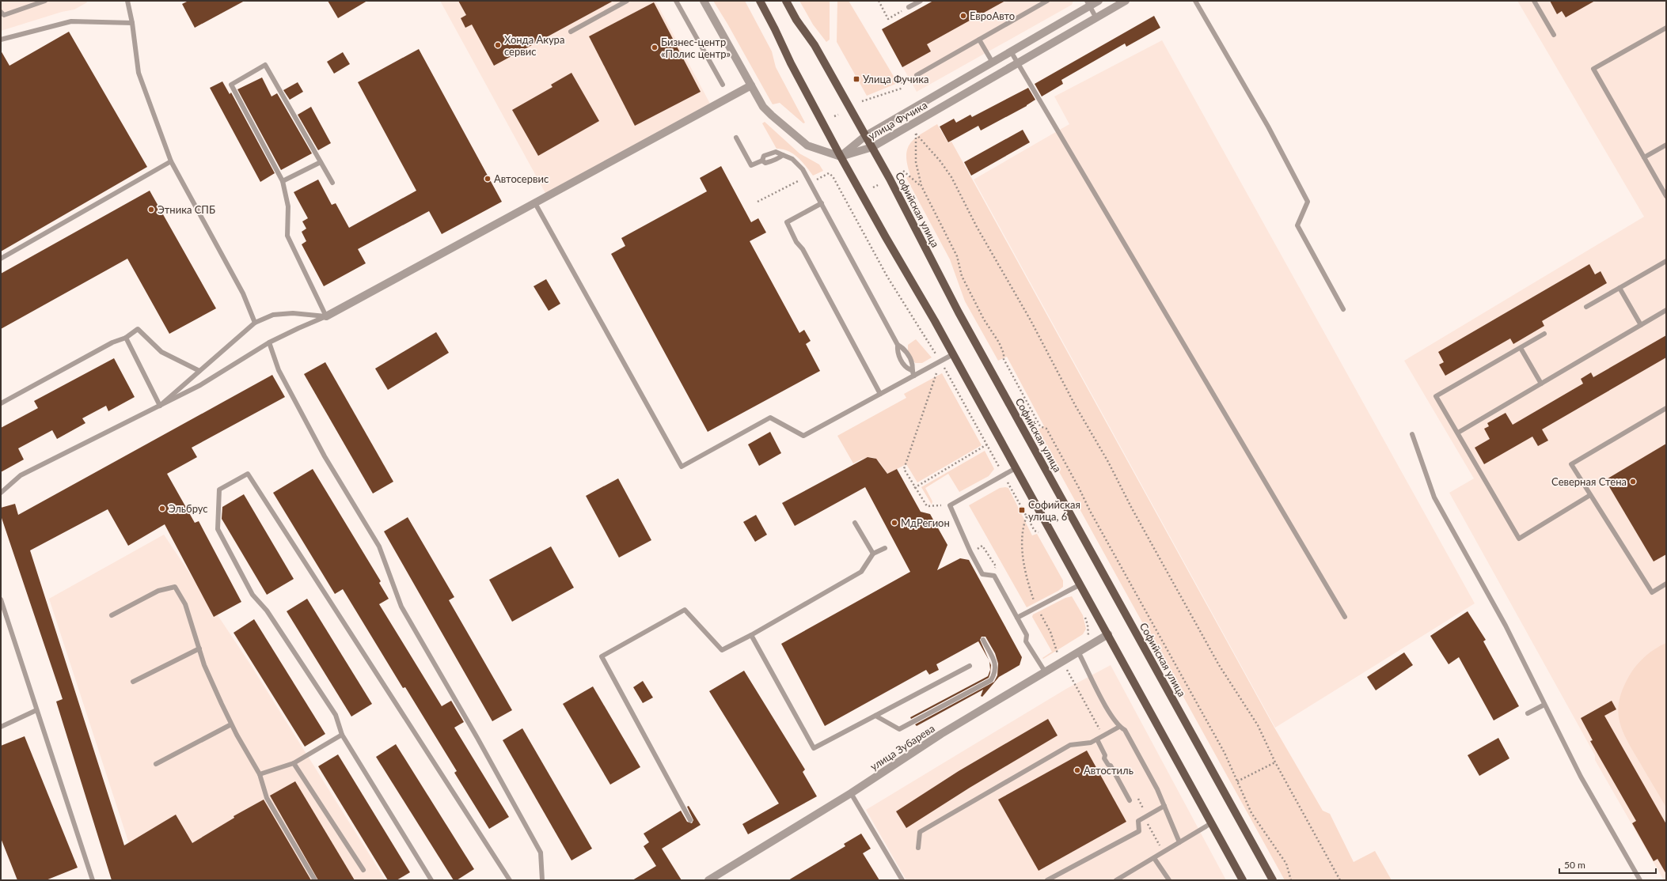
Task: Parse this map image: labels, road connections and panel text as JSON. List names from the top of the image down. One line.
{"streets":{"main road":["Софийская улица"],"street":["улица Фучика","улица Зубарева"]},"crossings":[["улица Фучика","Софийская улица"]],"places":{"other":["ЕвроАвто","Хонда Акура сервис","Бизнес-центр «Полис центр»","Автосервис","Этника СПБ","Северная Стена","Эльбрус","МдРегион","Автостиль"],"transit":["Улица Фучика","Софийская улица, 6"]},"scale_bar":"50 m"}
